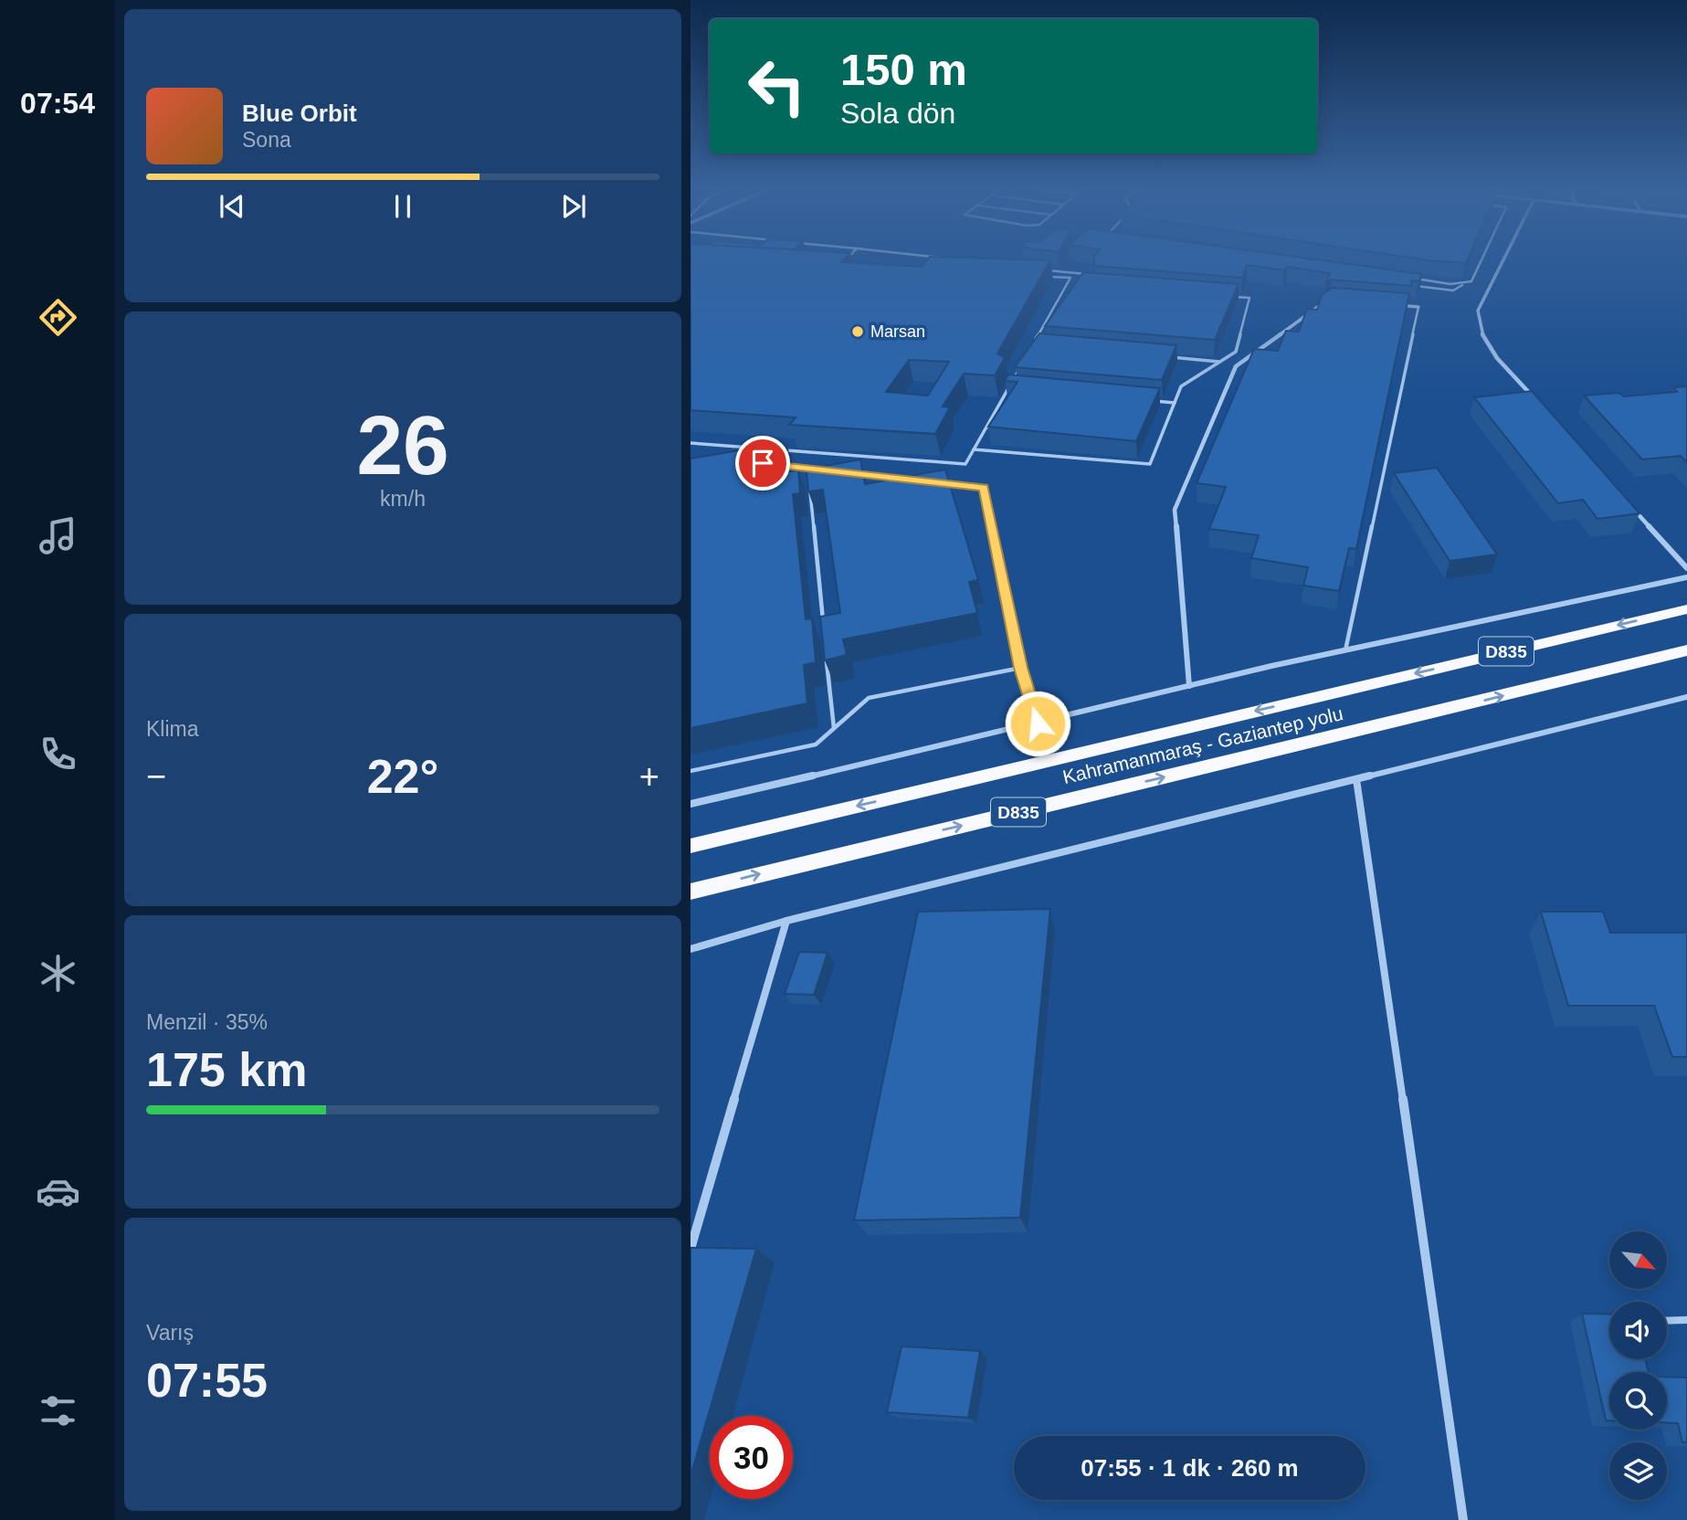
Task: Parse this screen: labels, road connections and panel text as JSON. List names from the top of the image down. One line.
{"streets":{"highway":["D835","Kahramanmaraş - Gaziantep yolu"]},"places":["Marsan"],"north":"bottom right","page":{"tabs":"07:54","turn":["150 m","Sola dön"],"song":["Blue Orbit","Sona"],"tile":[["26","km/h"],"Klima",["Menzil · 35%","175 km"],["Varış","07:55"]],"heat":["−","22°","+"],"limit":"30","trip":"07:55 · 1 dk · 260 m"}}
